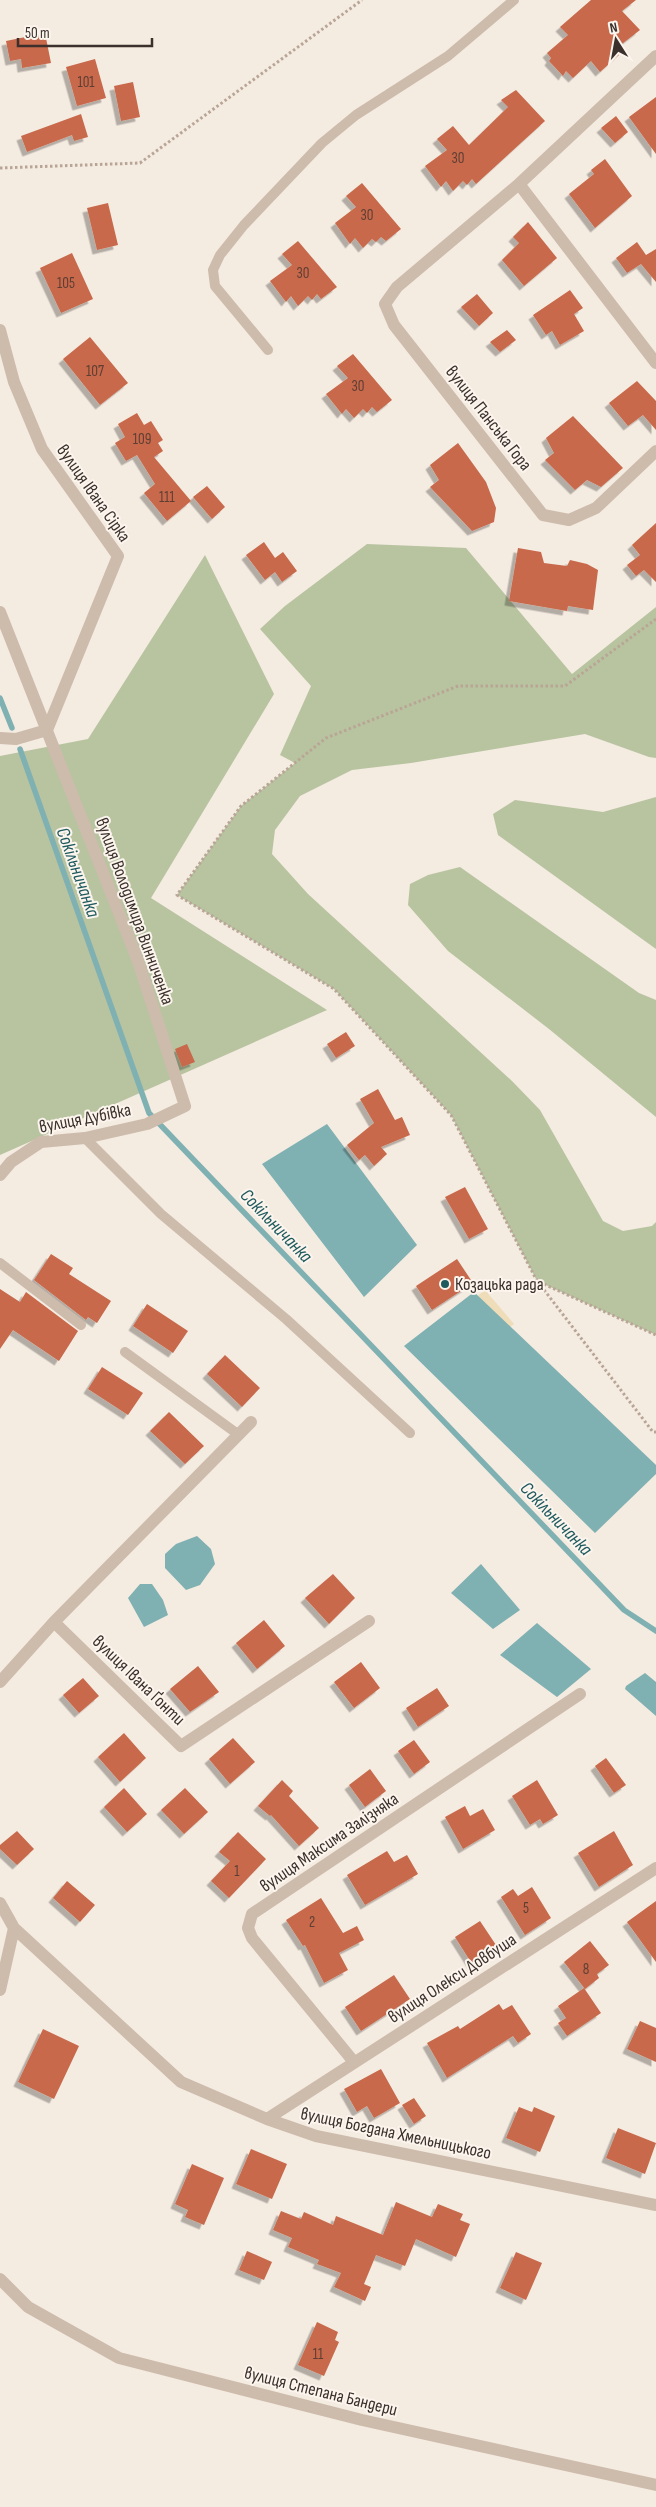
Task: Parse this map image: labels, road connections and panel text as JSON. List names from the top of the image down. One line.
{"streets":{"street":["вулиця Панська Гора","вулиця Івана Сірка","вулиця Володимира Винниченка","вулиця Дубівка","вулиця Івана Ґонти","вулиця Максима Залізняка","вулиця Олекси Довбуша","вулиця Богдана Хмельницького","вулиця Степана Бандери"]},"crossings":[["вулиця Івана Сірка","вулиця Володимира Винниченка"],["вулиця Володимира Винниченка","вулиця Дубівка"],["вулиця Максима Залізняка","вулиця Олекси Довбуша"],["вулиця Олекси Довбуша","вулиця Богдана Хмельницького"]],"water":["Сокільничанка"],"places":["Козацька рада"],"house_numbers":["101","30","30","30","105","107","30","109","111","1","5","2","8","11"],"scale_bar":"50 m","north":"top"}
